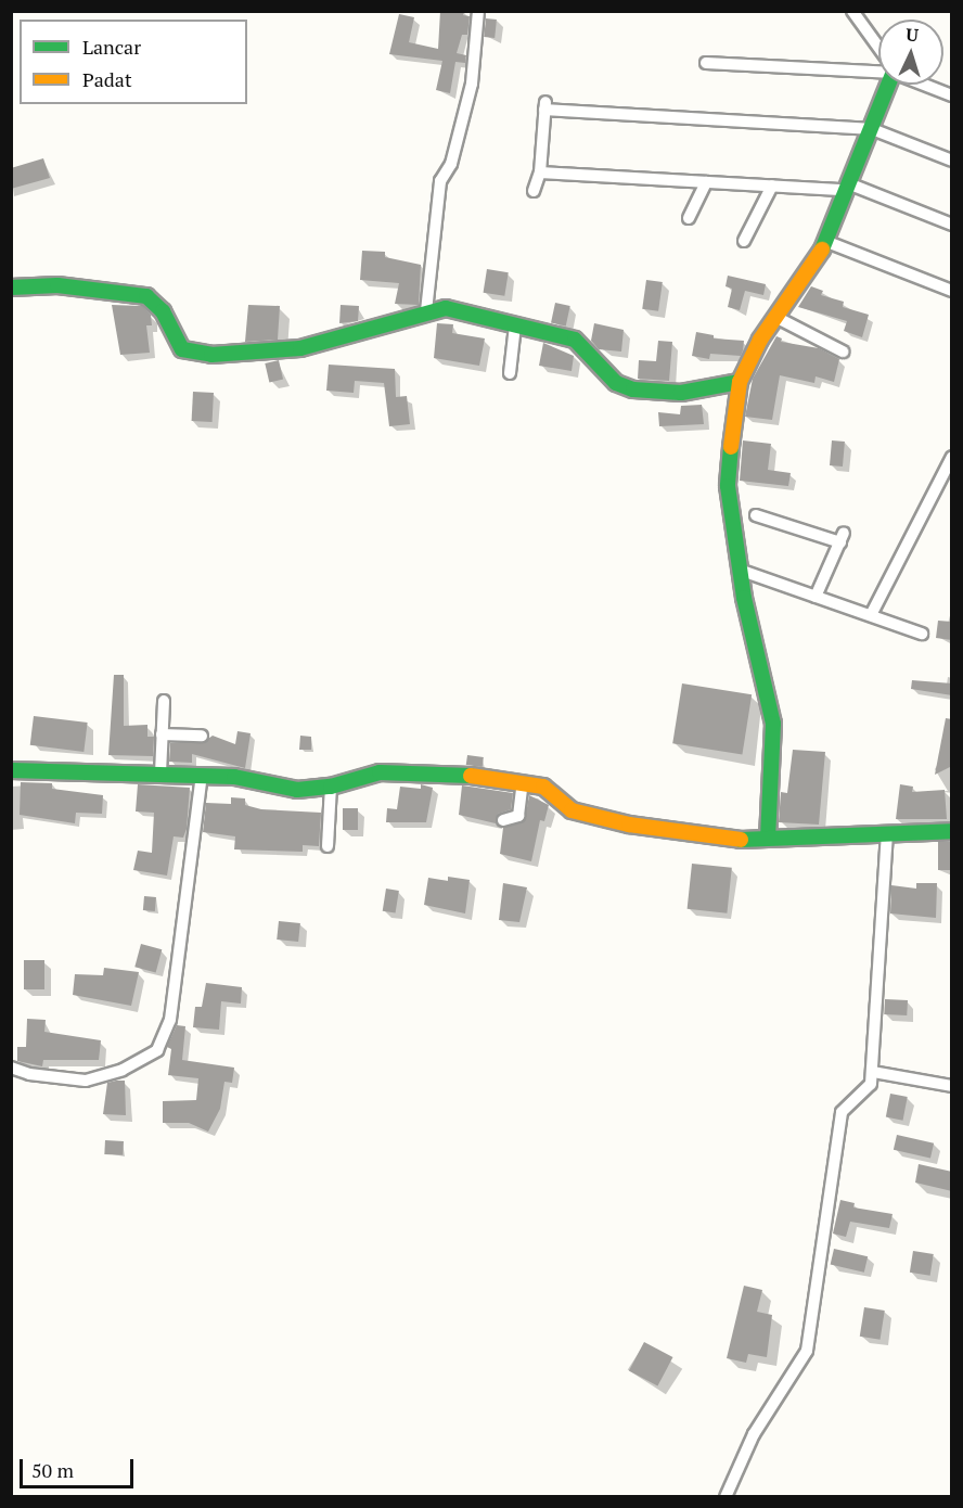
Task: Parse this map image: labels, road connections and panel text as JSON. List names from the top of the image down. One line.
{"legend":["Lancar","Padat"],"scale_bar":"50 m","north":"top"}
